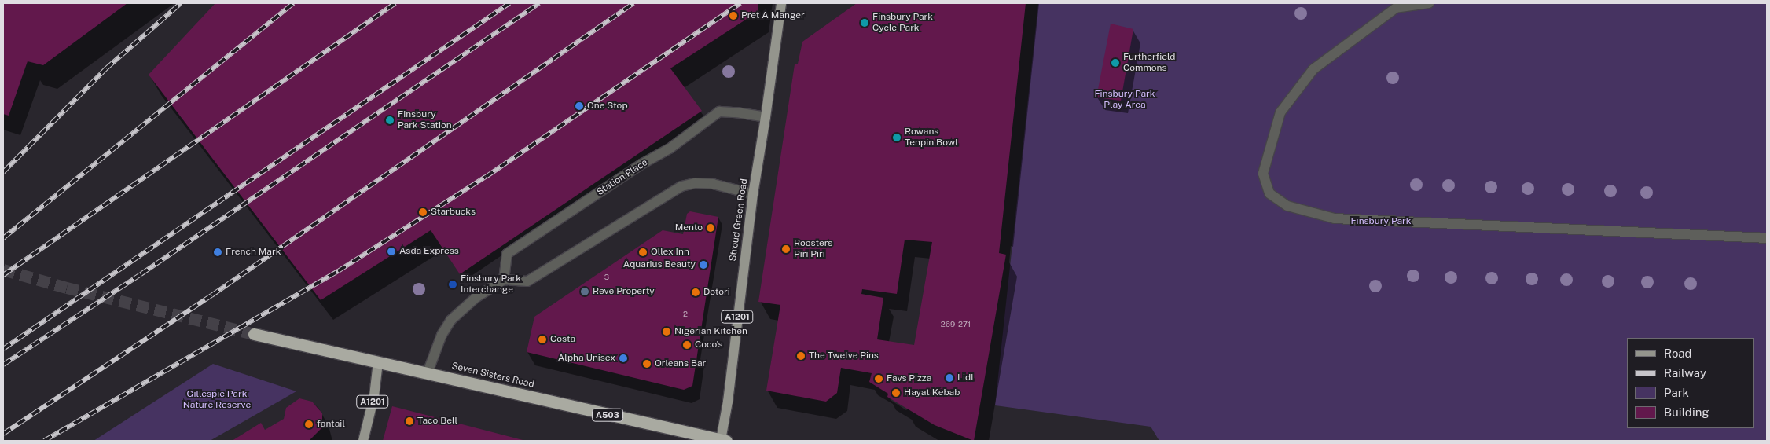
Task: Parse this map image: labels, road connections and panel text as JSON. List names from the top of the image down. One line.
{"streets":{"highway":["Seven Sisters Road","A503"],"main road":["Stroud Green Road","A1201"],"lane":["Station Place"]},"crossings":[["Station Place","Stroud Green Road"],["Stroud Green Road","Seven Sisters Road"],["A1201","Seven Sisters Road"]],"parks":["Finsbury Park Play Area","Finsbury Park","Gillespie Park Nature Reserve"],"places":["Pret A Manger","Finsbury Park Cycle Park","Furtherfield Commons","One Stop","Finsbury Park Station","Rowans Tenpin Bowl","Starbucks","Mento","Roosters Piri Piri","Asda Express","French Mark","Ollex Inn","Aquarius Beauty","Finsbury Park Interchange","Reve Property","Dotori","Nigerian Kitchen","Costa","Coco's","The Twelve Pins","Alpha Unisex","Orleans Bar","Lidl","Favs Pizza","Hayat Kebab","Taco Bell","fantail"],"house_numbers":["3","2","269-271"],"legend":["Road","Railway","Park","Building"]}
